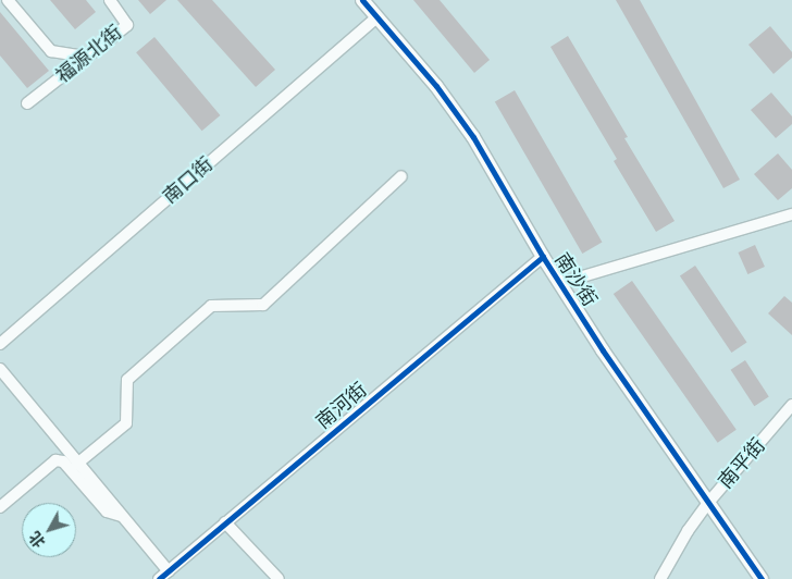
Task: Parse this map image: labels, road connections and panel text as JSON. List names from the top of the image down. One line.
{"streets":{"street":["福源北街","南口街","南沙街","南河街","南平街"]},"crossings":[["南口街","南沙街"],["南沙街","南河街"],["南沙街","南平街"]],"north":"bottom left"}
